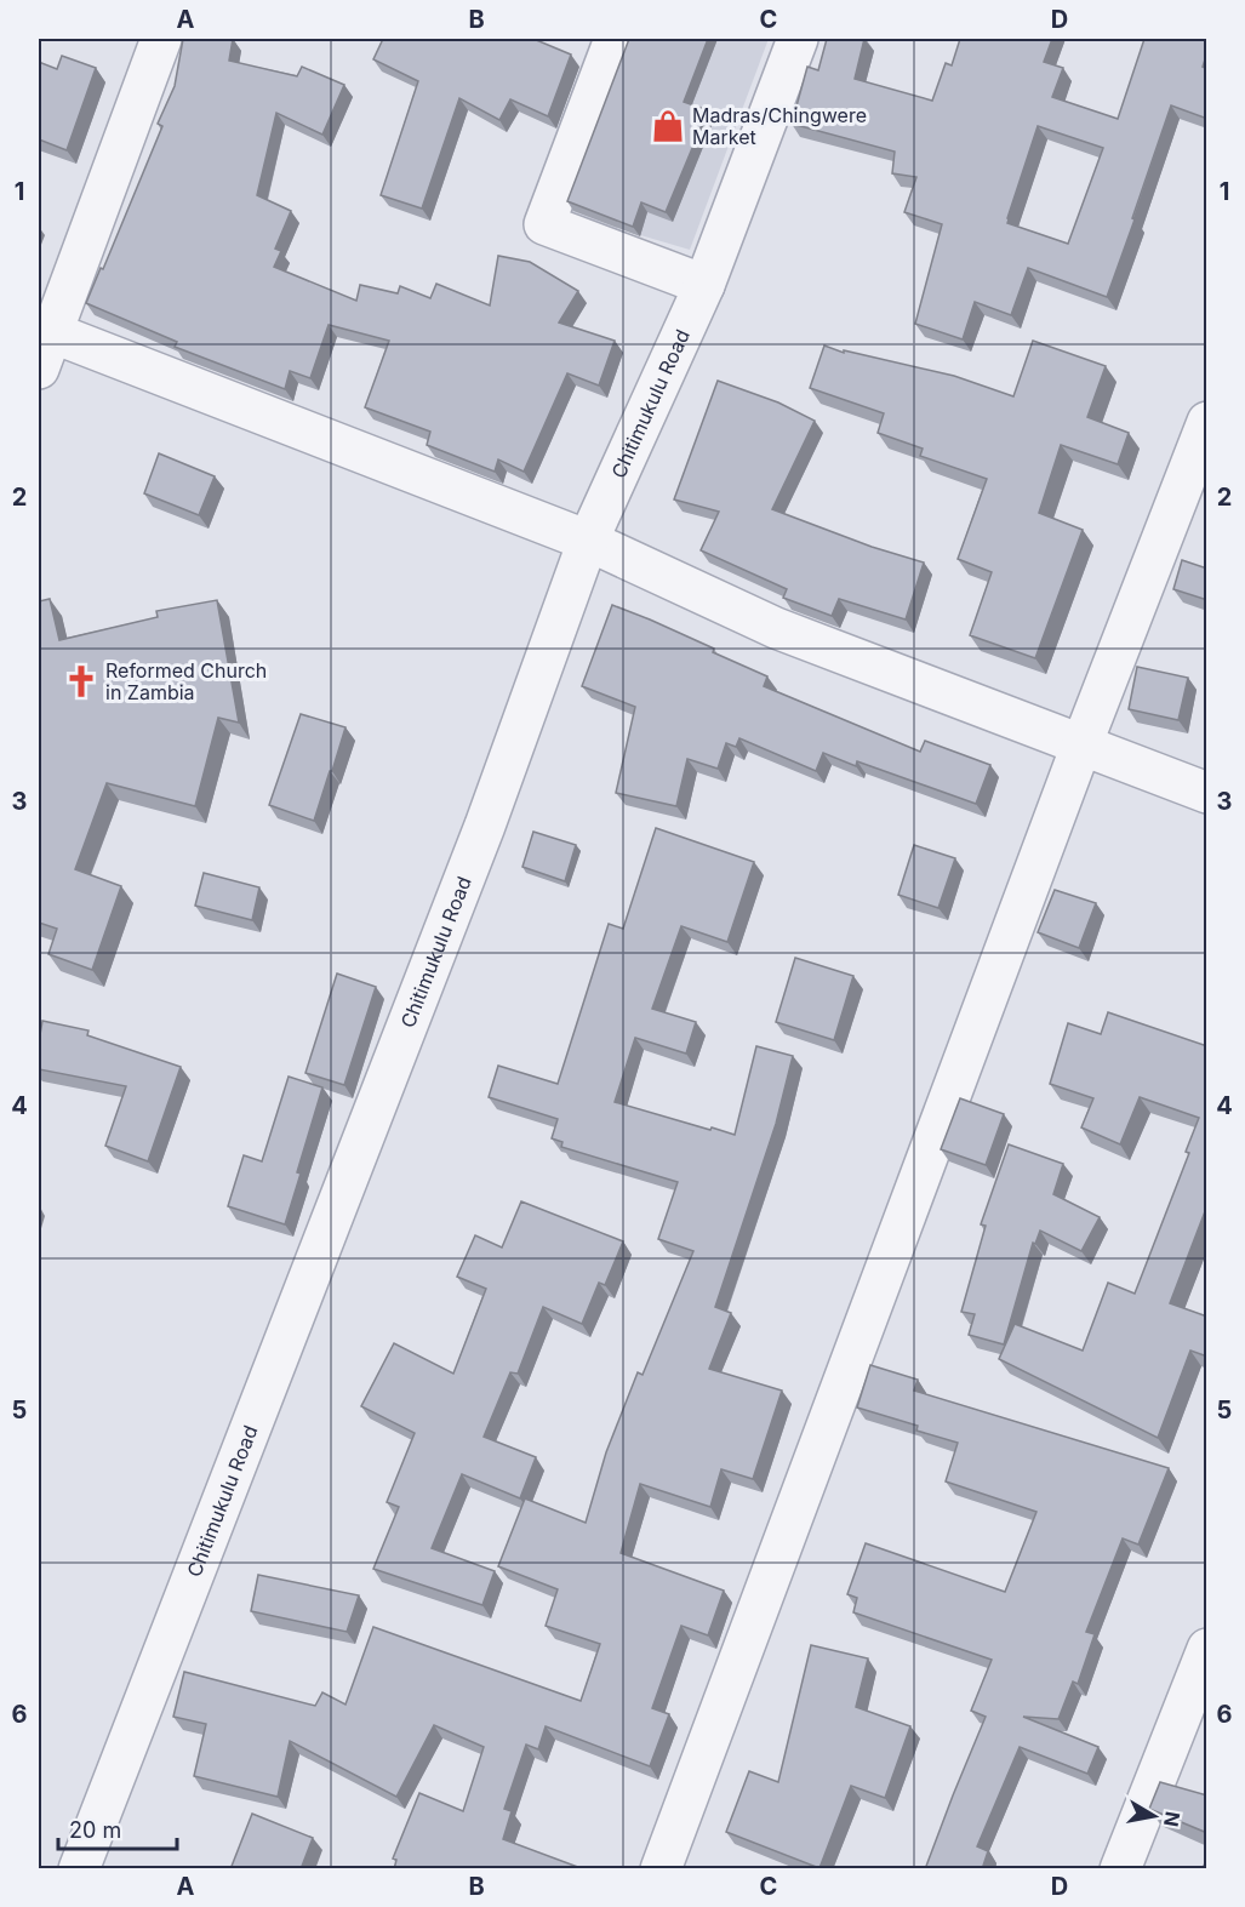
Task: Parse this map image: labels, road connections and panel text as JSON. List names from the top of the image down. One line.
{"streets":{"street":["Chitimukulu Road"]},"places":{"shop":["Madras/Chingwere Market"],"church":["Reformed Church in Zambia"]},"scale_bar":"20 m","north":"right","grid":{"columns":["A","B","C","D"],"rows":["1","2","3","4","5","6"]}}
